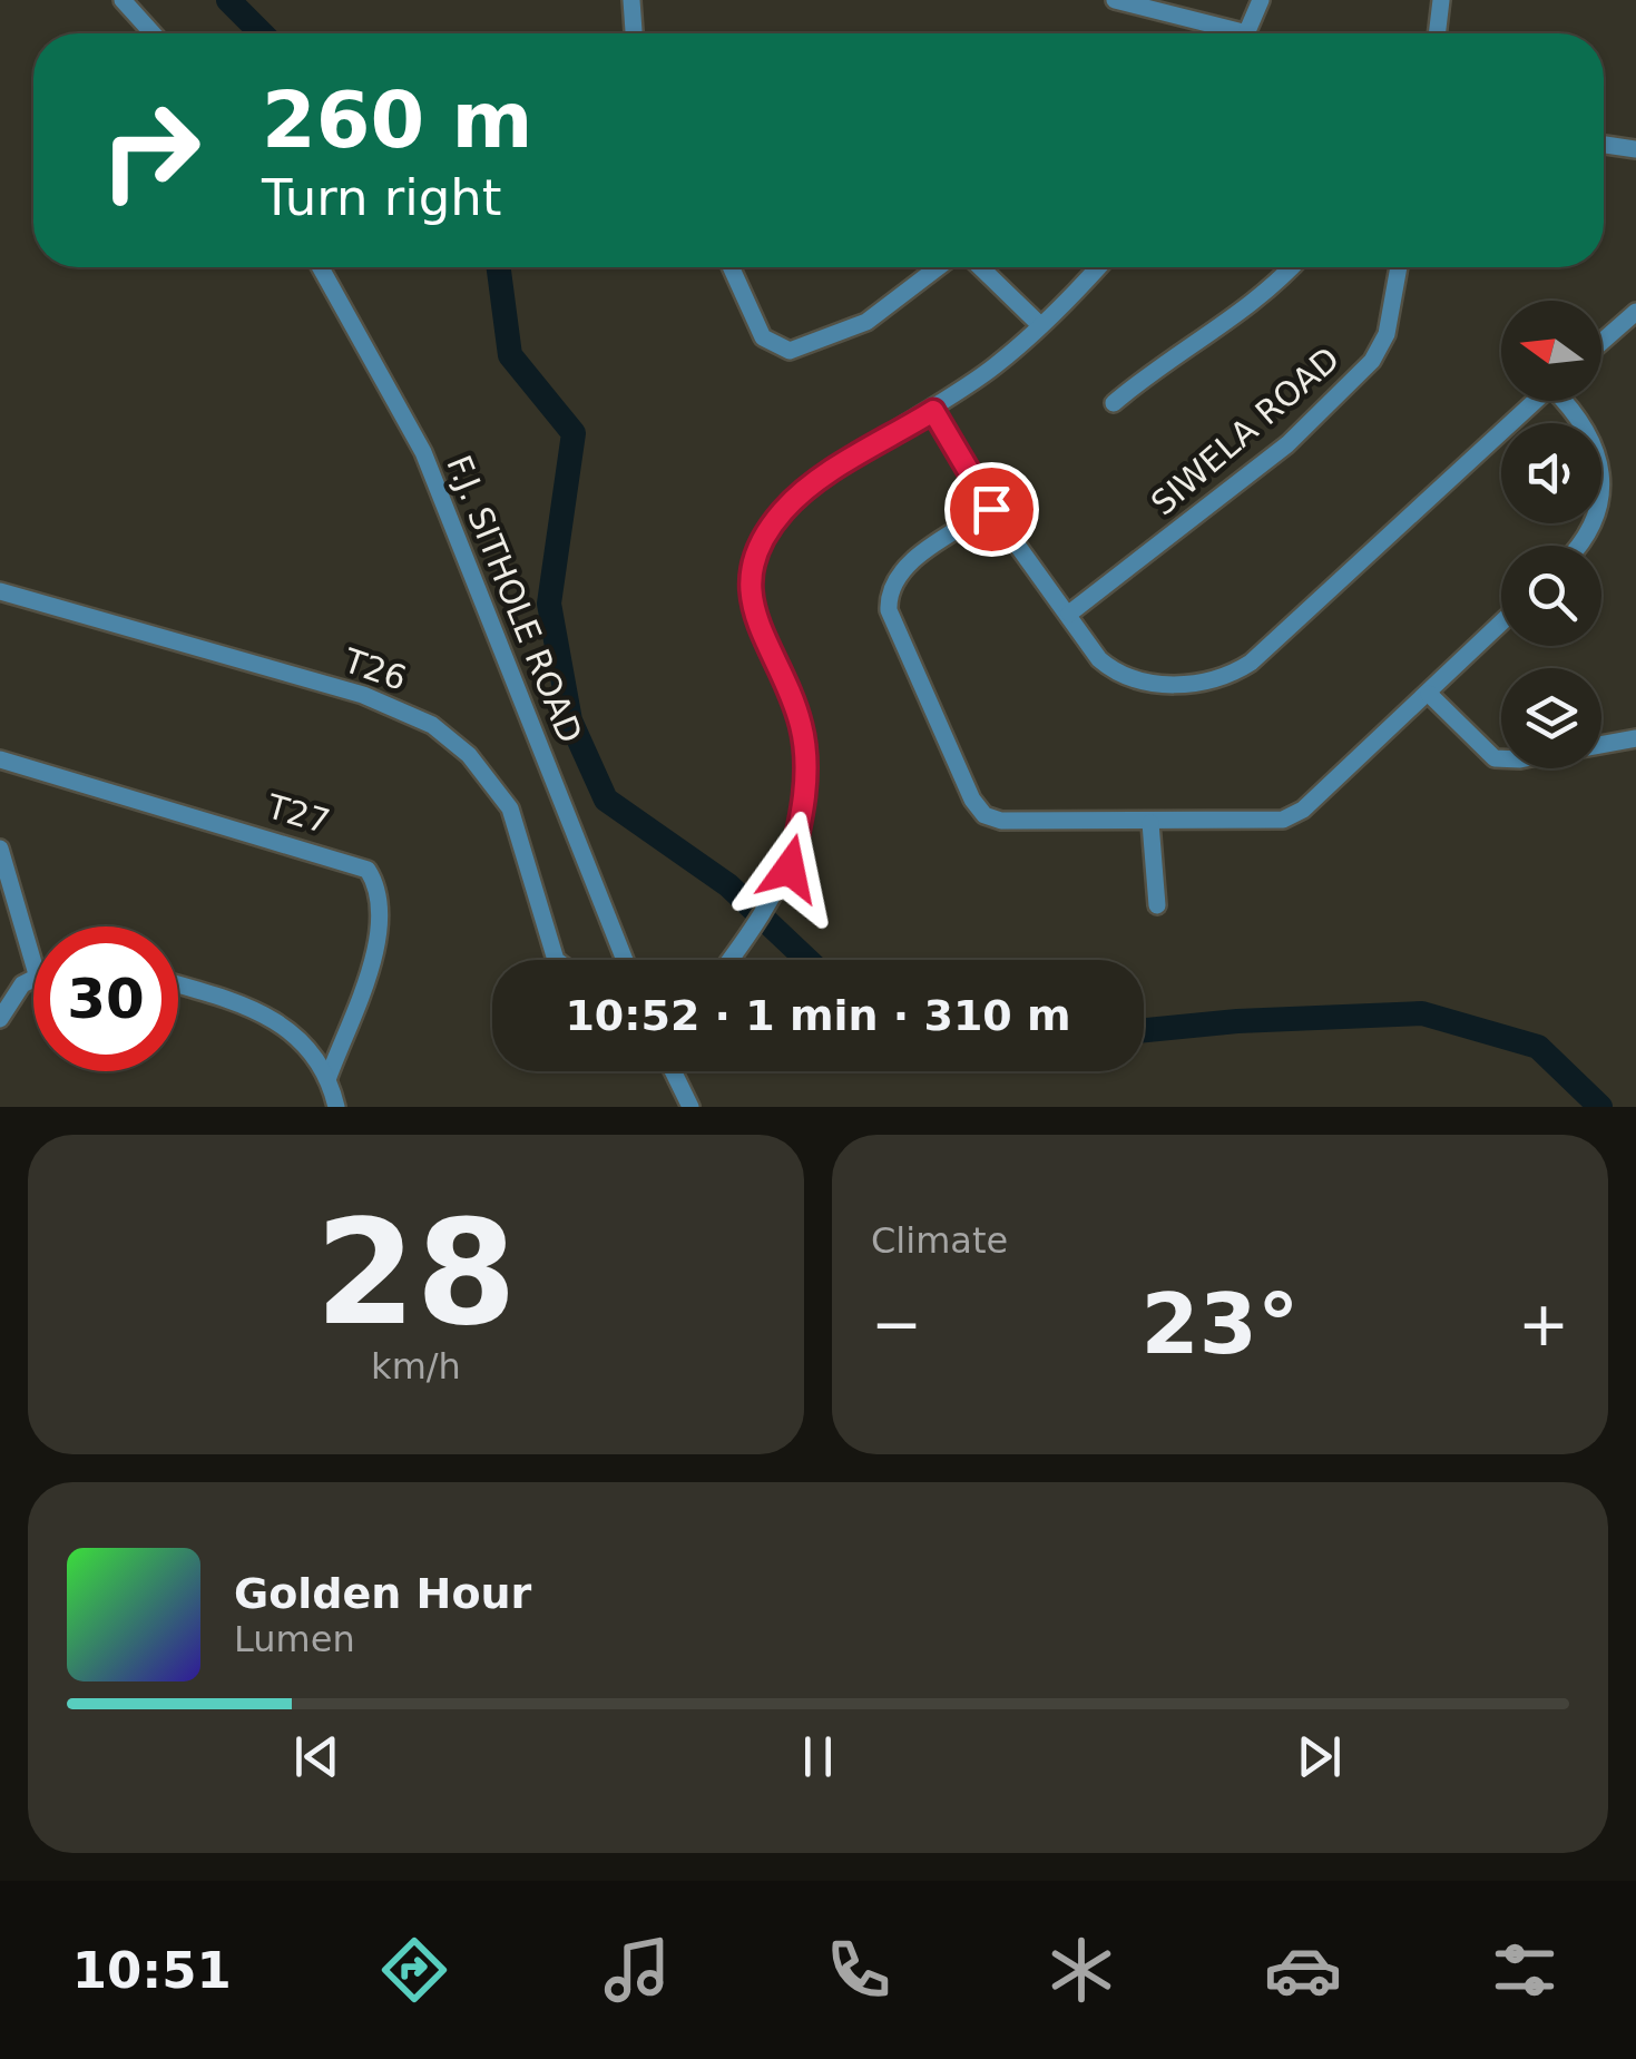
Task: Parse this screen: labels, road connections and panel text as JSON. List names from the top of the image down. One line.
{"streets":{"street":["SIWELA ROAD","F.J. SITHOLE ROAD","T26","T27"]},"north":"left","page":{"turn":["260 m","Turn right"],"limit":"30","trip":"10:52 · 1 min · 310 m","tile":[["28","km/h"],"Climate"],"heat":["−","23°","+"],"song":["Golden Hour","Lumen"],"tabs":"10:51"}}
